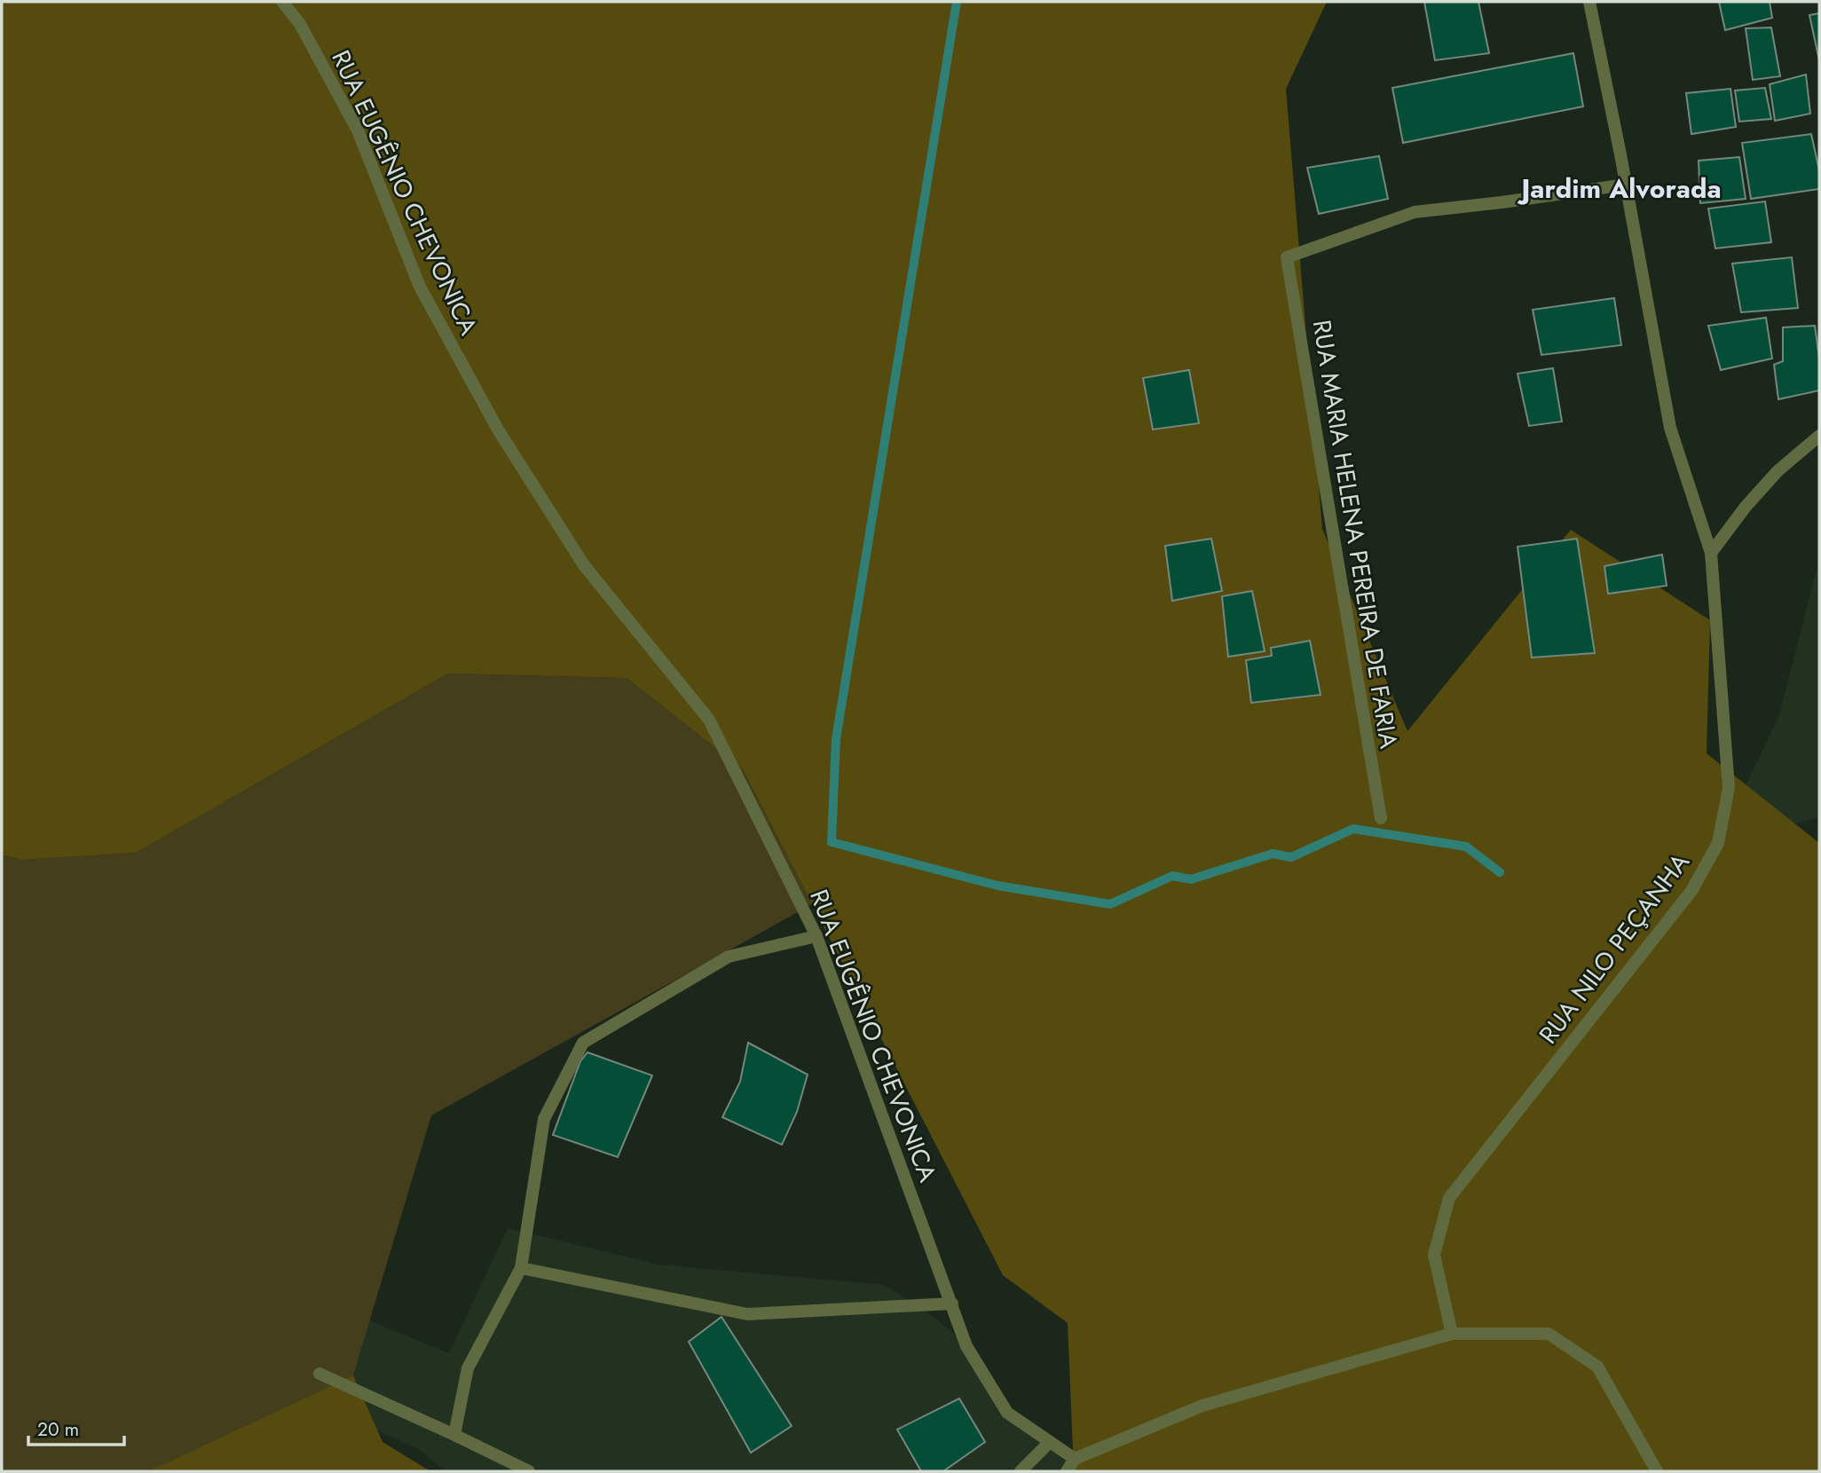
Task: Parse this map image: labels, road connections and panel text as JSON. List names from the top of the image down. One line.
{"streets":{"street":["RUA EUGÊNIO CHEVONICA","RUA MARIA HELENA PEREIRA DE FARIA","RUA NILO PEÇANHA"]},"crossings":[["RUA MARIA HELENA PEREIRA DE FARIA","RUA NILO PEÇANHA"]],"districts":["Jardim Alvorada"],"scale_bar":"20 m"}
